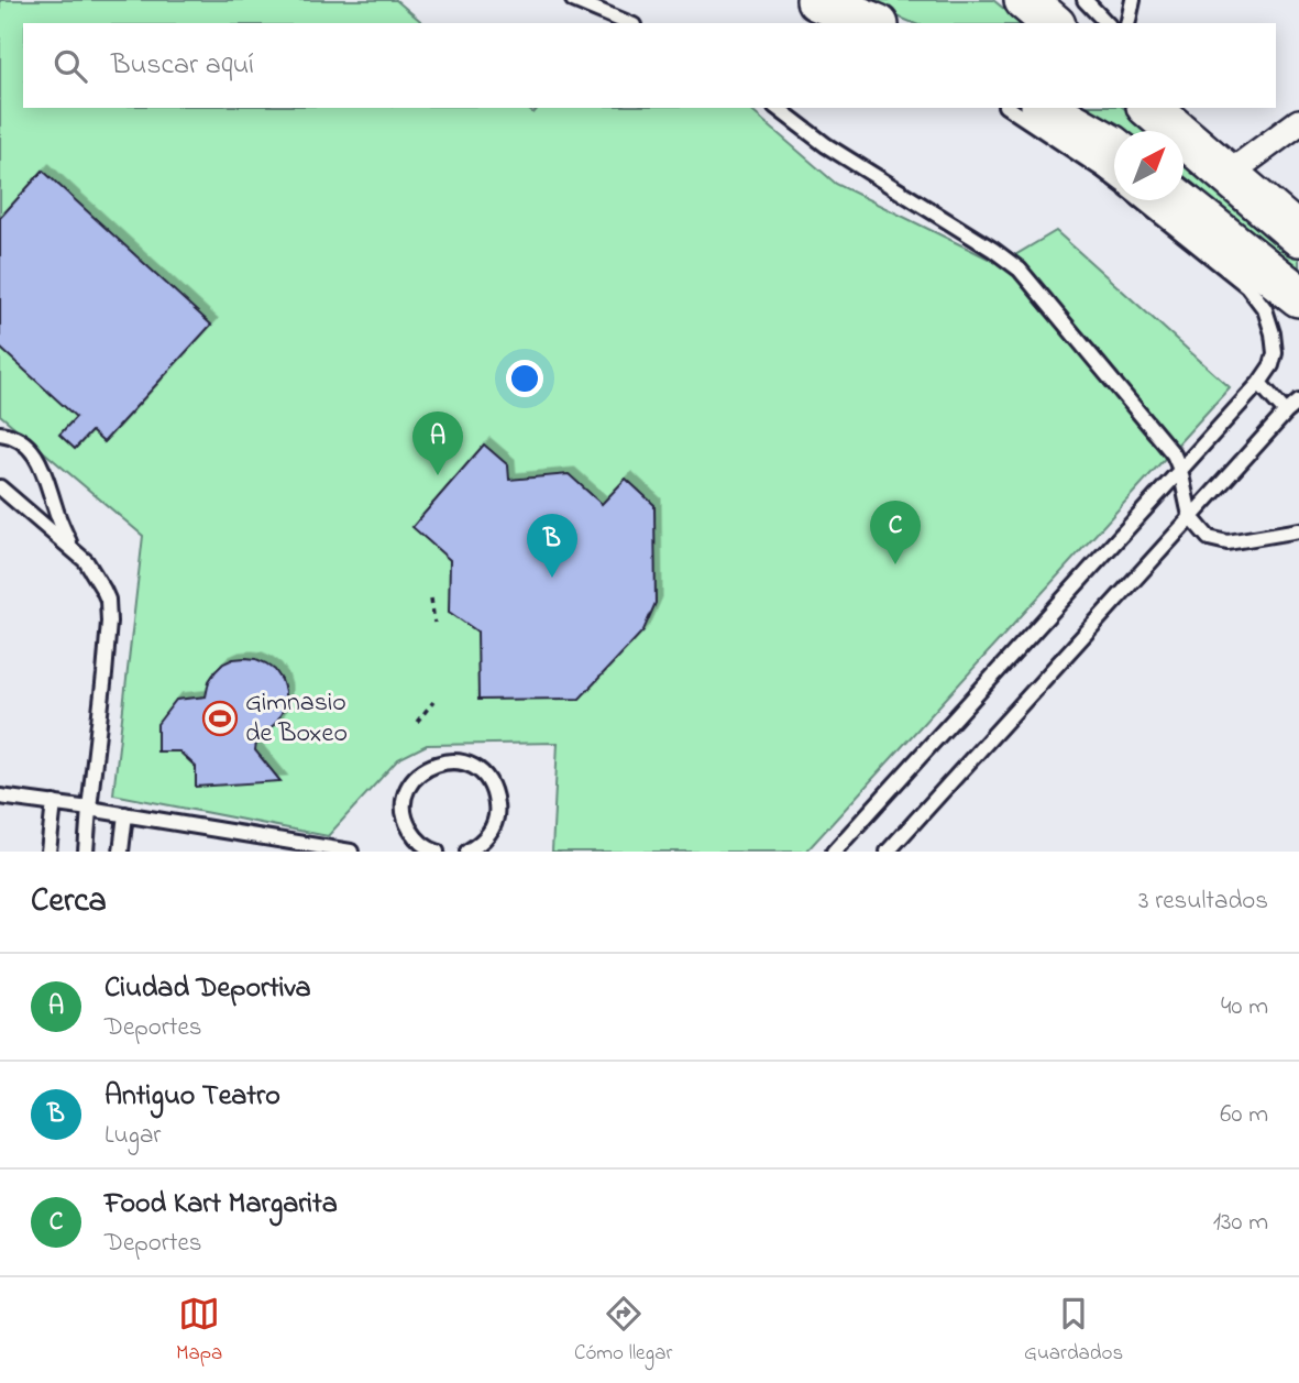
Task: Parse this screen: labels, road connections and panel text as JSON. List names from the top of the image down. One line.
{"places":{"sports":["Gimnasio de Boxeo"]},"north":"top right","page":{"search":"Buscar aquí","pins":["A","C","B"],"heading":["Cerca","3 resultados"],"list":[{"mark":"A","name":"Ciudad Deportiva","note":"Deportes","value":"40 m"},{"mark":"B","name":"Antiguo Teatro","note":"Lugar","value":"60 m"},{"mark":"C","name":"Food Kart Margarita","note":"Deportes","value":"130 m"}],"nav":["Mapa","Cómo llegar","Guardados"]}}
